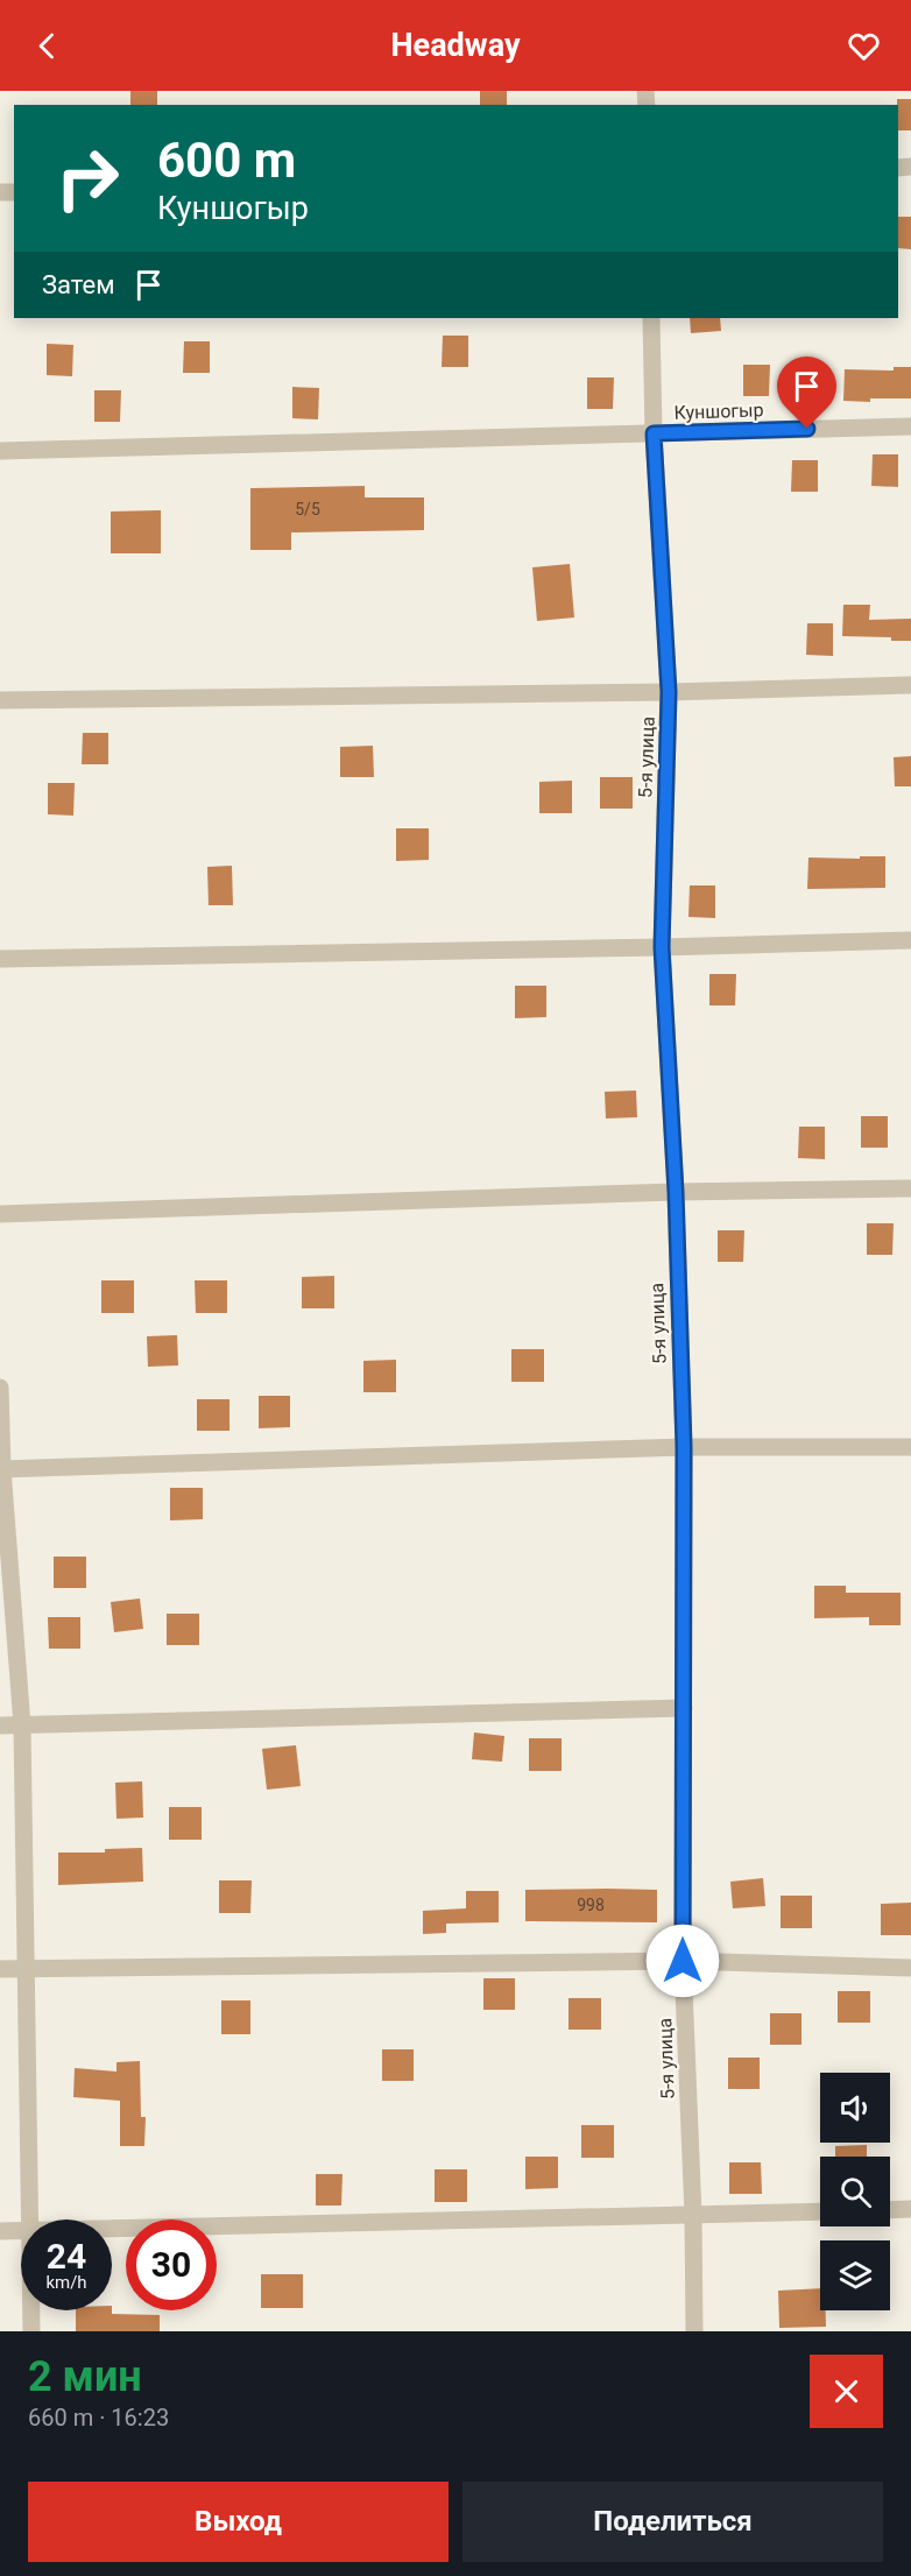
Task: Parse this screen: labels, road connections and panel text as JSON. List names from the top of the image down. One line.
{"streets":{"street":["Куншогыр","5-я улица"]},"crossings":[["Куншогыр","5-я улица"]],"house_numbers":["5/5","998"],"page":{"header":"Headway","turn":["600 m","Куншогыр"],"then":"Затем","speed":"24 km/h","limit":"30","heading":["2 мин","660 m · 16:23"],"buttons":["Выход","Поделиться"]}}
